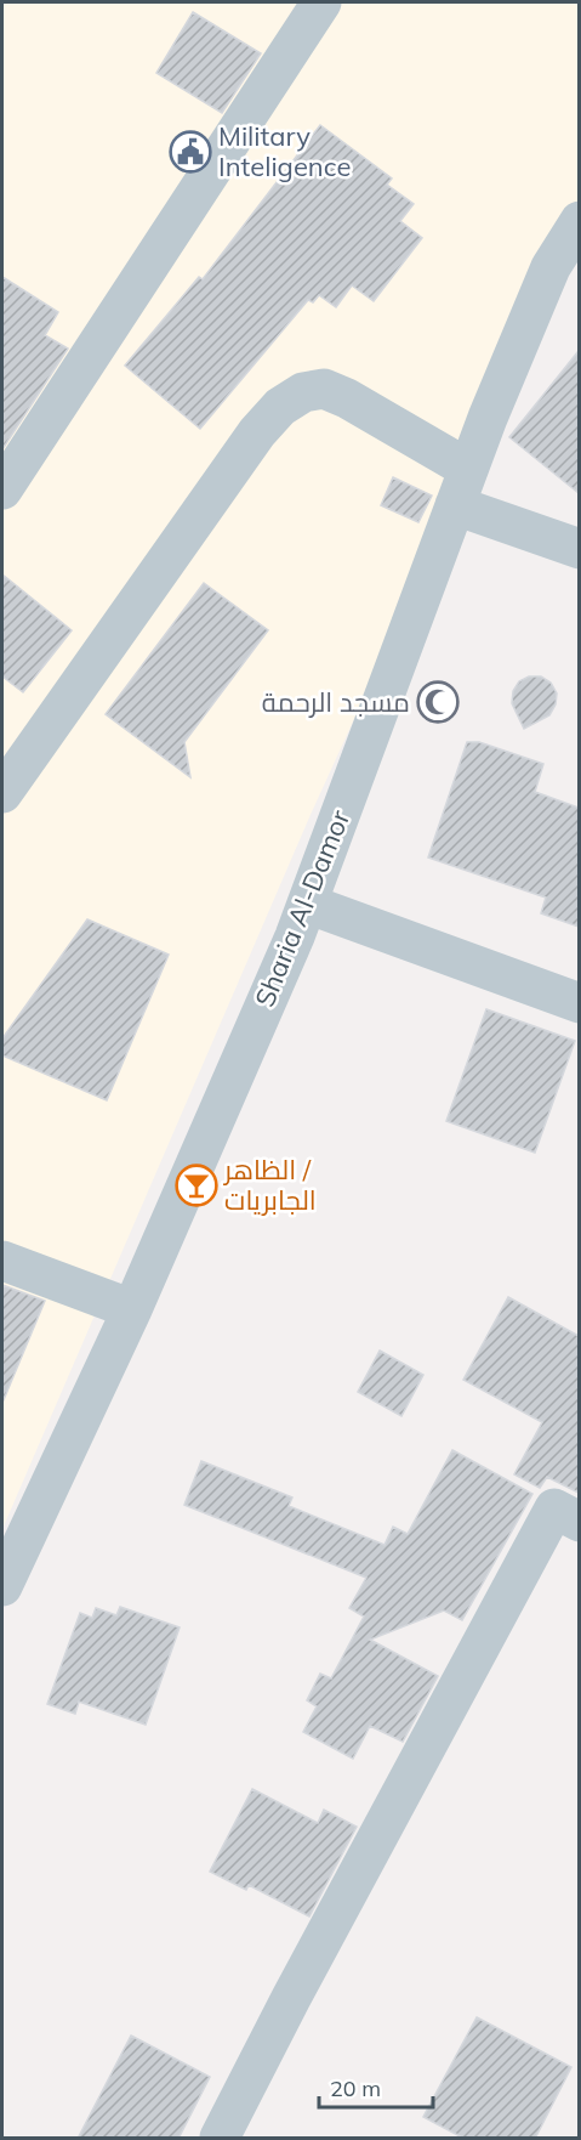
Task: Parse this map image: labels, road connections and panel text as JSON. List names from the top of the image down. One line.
{"streets":{"street":["Sharia Al-Damor"]},"places":{"public building":["Military Inteligence"],"mosque":["مسجد الرحمة"],"bar":["الظاهر / الجابريات"]},"scale_bar":"20 m"}
